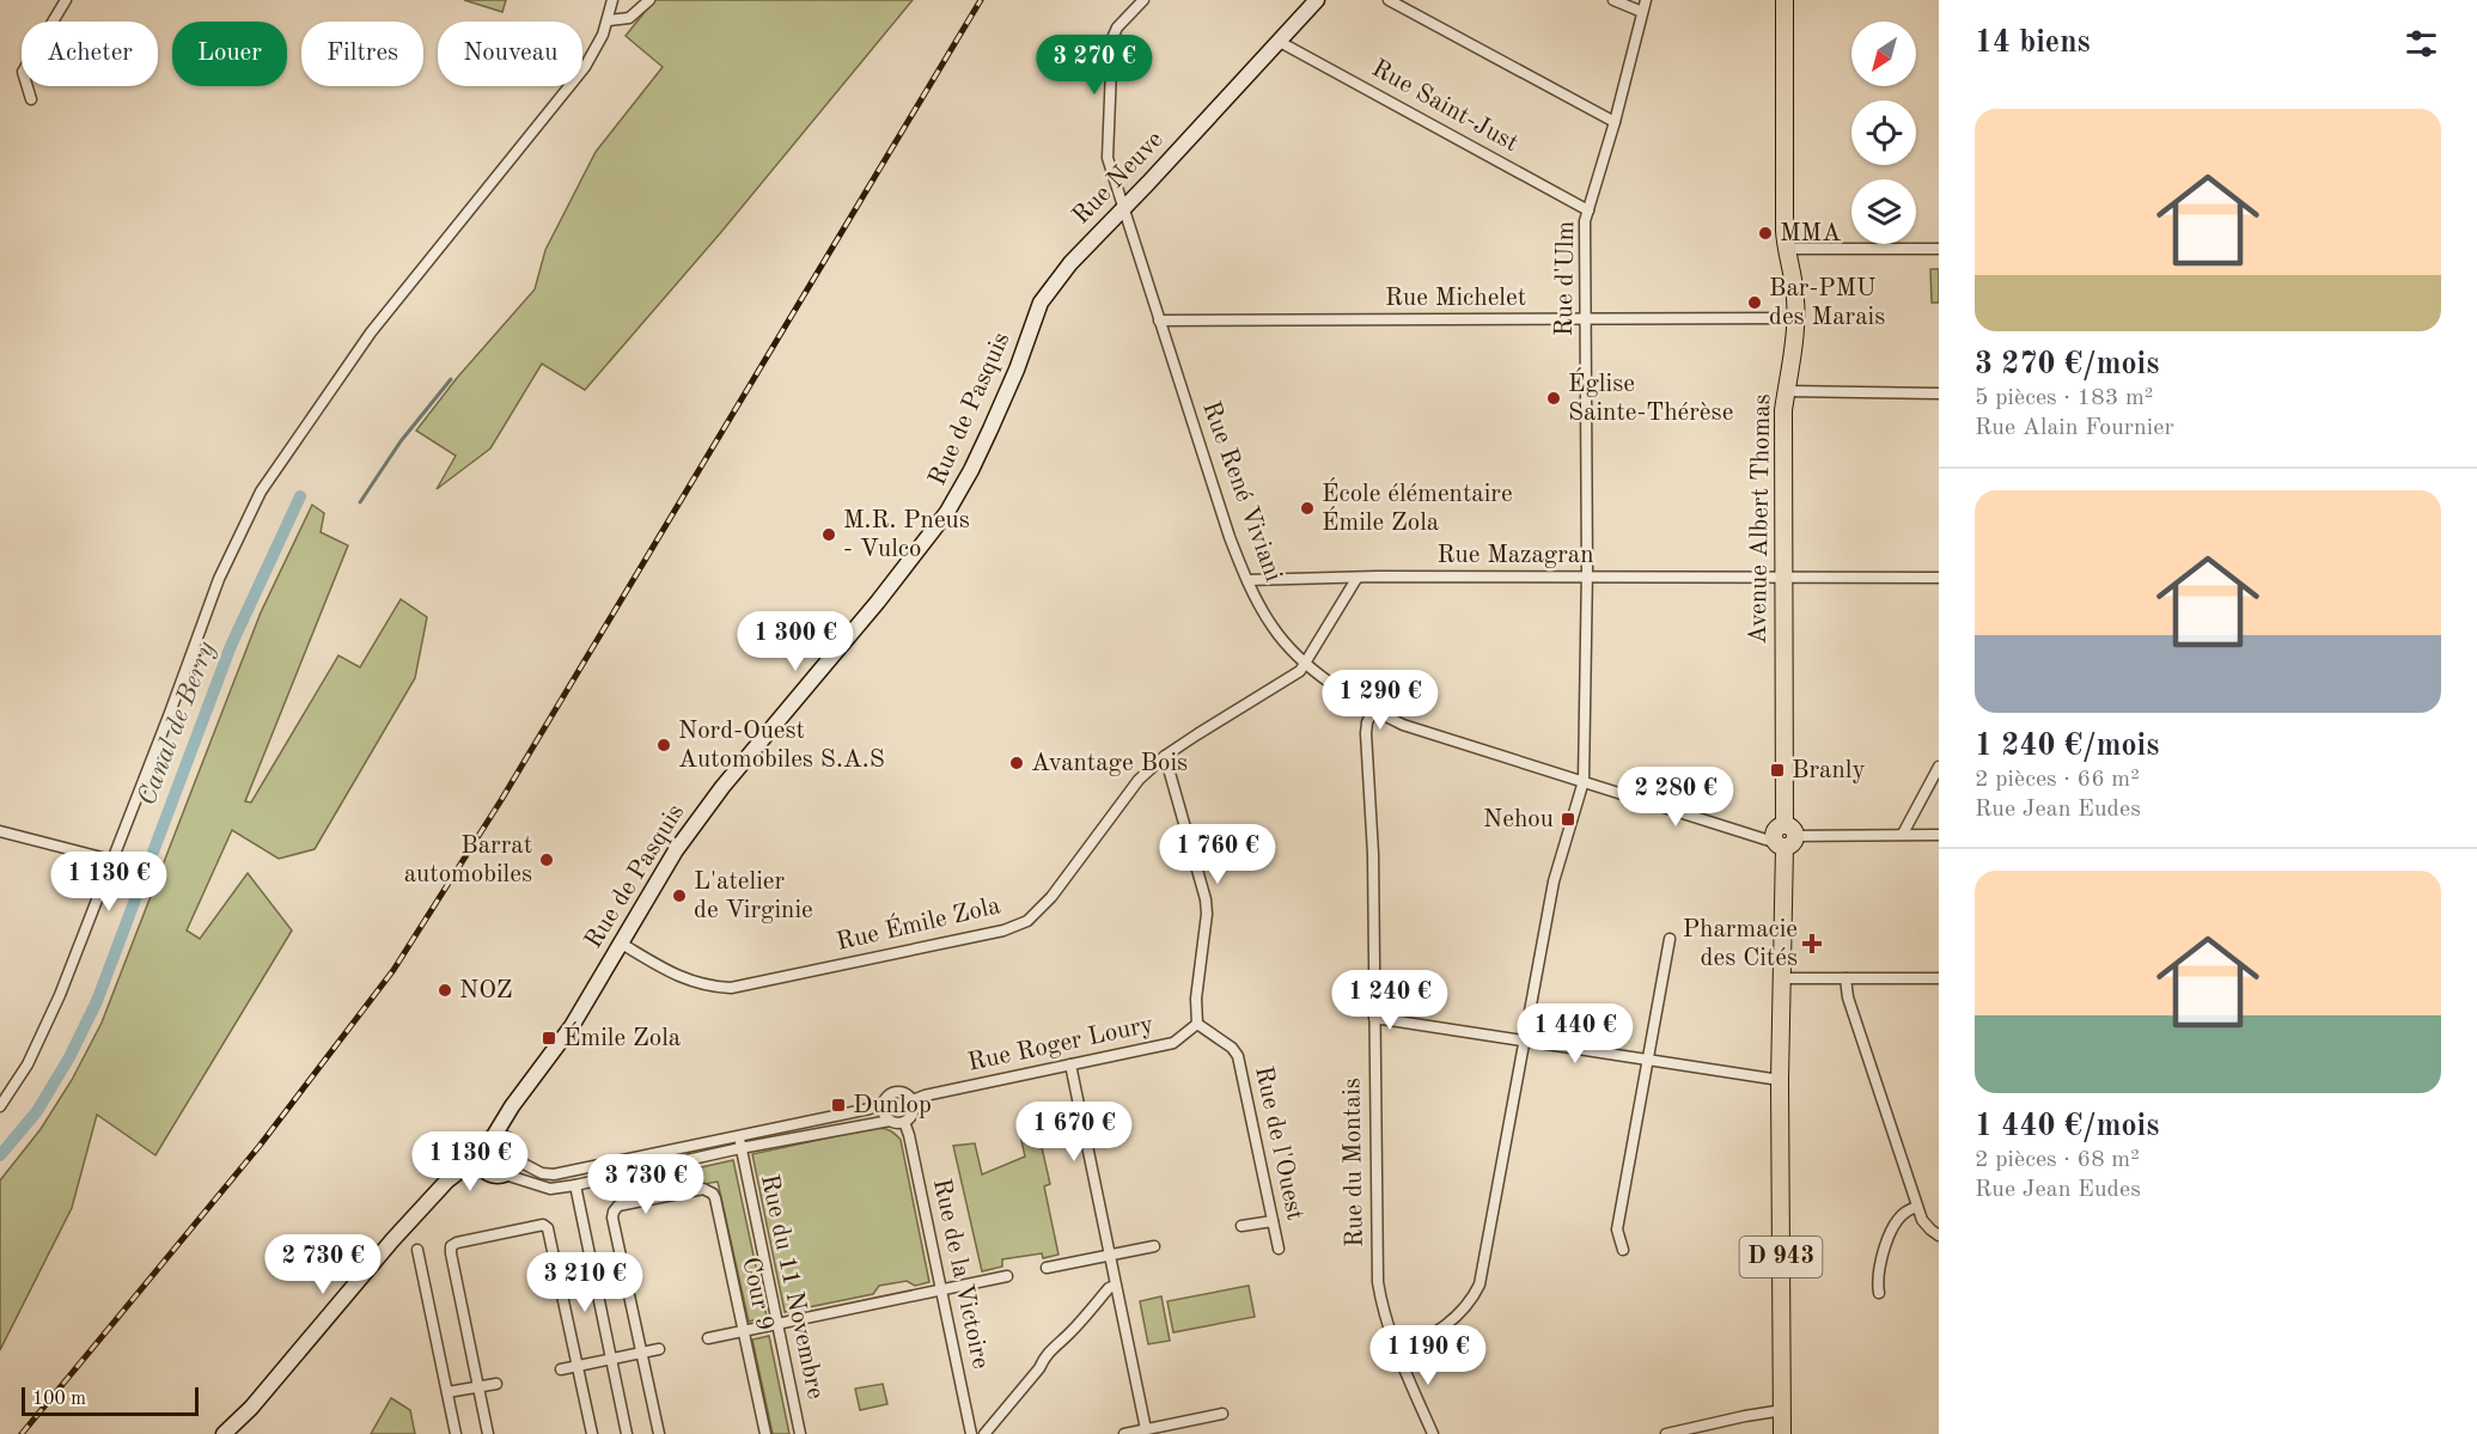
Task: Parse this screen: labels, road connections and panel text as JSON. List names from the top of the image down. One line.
{"streets":{"main road":["Rue Neuve","Rue de Pasquis","Avenue Albert Thomas","D 943"],"street":["Rue Saint-Just","Rue d'Ulm","Rue Michelet","Rue René Viviani","Rue Mazagran","Rue Émile Zola","Rue Roger Loury","Rue de l'Ouest","Rue du Montais","Rue de la Victoire","Rue du 11 Novembre","Cour 9"]},"crossings":[["Rue Saint-Just","Rue Neuve"],["Rue Saint-Just","Rue d'Ulm"],["Rue Neuve","Rue de Pasquis"],["Rue Neuve","Rue René Viviani"],["Rue d'Ulm","Rue Michelet"],["Rue d'Ulm","Rue René Viviani"],["Rue d'Ulm","Rue Mazagran"],["Rue d'Ulm","Rue du Montais"],["Rue Michelet","Rue René Viviani"],["Rue Michelet","Avenue Albert Thomas"],["Rue de Pasquis","Rue Émile Zola"],["Rue de Pasquis","Rue Roger Loury"],["Rue René Viviani","Avenue Albert Thomas"],["Rue René Viviani","Rue Mazagran"],["Rue René Viviani","Rue Émile Zola"],["Rue René Viviani","Rue du Montais"],["Avenue Albert Thomas","Rue Mazagran"],["Rue Roger Loury","Rue de l'Ouest"],["Rue Roger Loury","Rue de la Victoire"],["Rue Roger Loury","Rue du 11 Novembre"]],"water":["Canal de Berry"],"places":{"other":["MMA","Bar-PMU des Marais","Église Sainte-Thérèse","École élémentaire Émile Zola","M.R. Pneus - Vulco","Nord-Ouest Automobiles S.A.S","Avantage Bois","Barrat automobiles","L'atelier de Virginie","NOZ"],"transit":["Branly","Nehou","Émile Zola","Dunlop"],"health":["Pharmacie des Cités"]},"scale_bar":"100 m","north":"bottom left","page":{"heading":"14 biens","chip":["Acheter","Louer","Filtres","Nouveau"],"price":["3 270 €","1 300 €","1 290 €","2 280 €","1 760 €","1 130 €","1 240 €","1 440 €","1 670 €","1 130 €","3 730 €","2 730 €","3 210 €","1 190 €"],"list":[{"name":"3 270 €/mois","note":"5 pièces · 183 m² · Rue Alain Fournier"},{"name":"1 240 €/mois","note":"2 pièces · 66 m² · Rue Jean Eudes"},{"name":"1 440 €/mois","note":"2 pièces · 68 m² · Rue Jean Eudes"}],"scale":"100 m"}}
